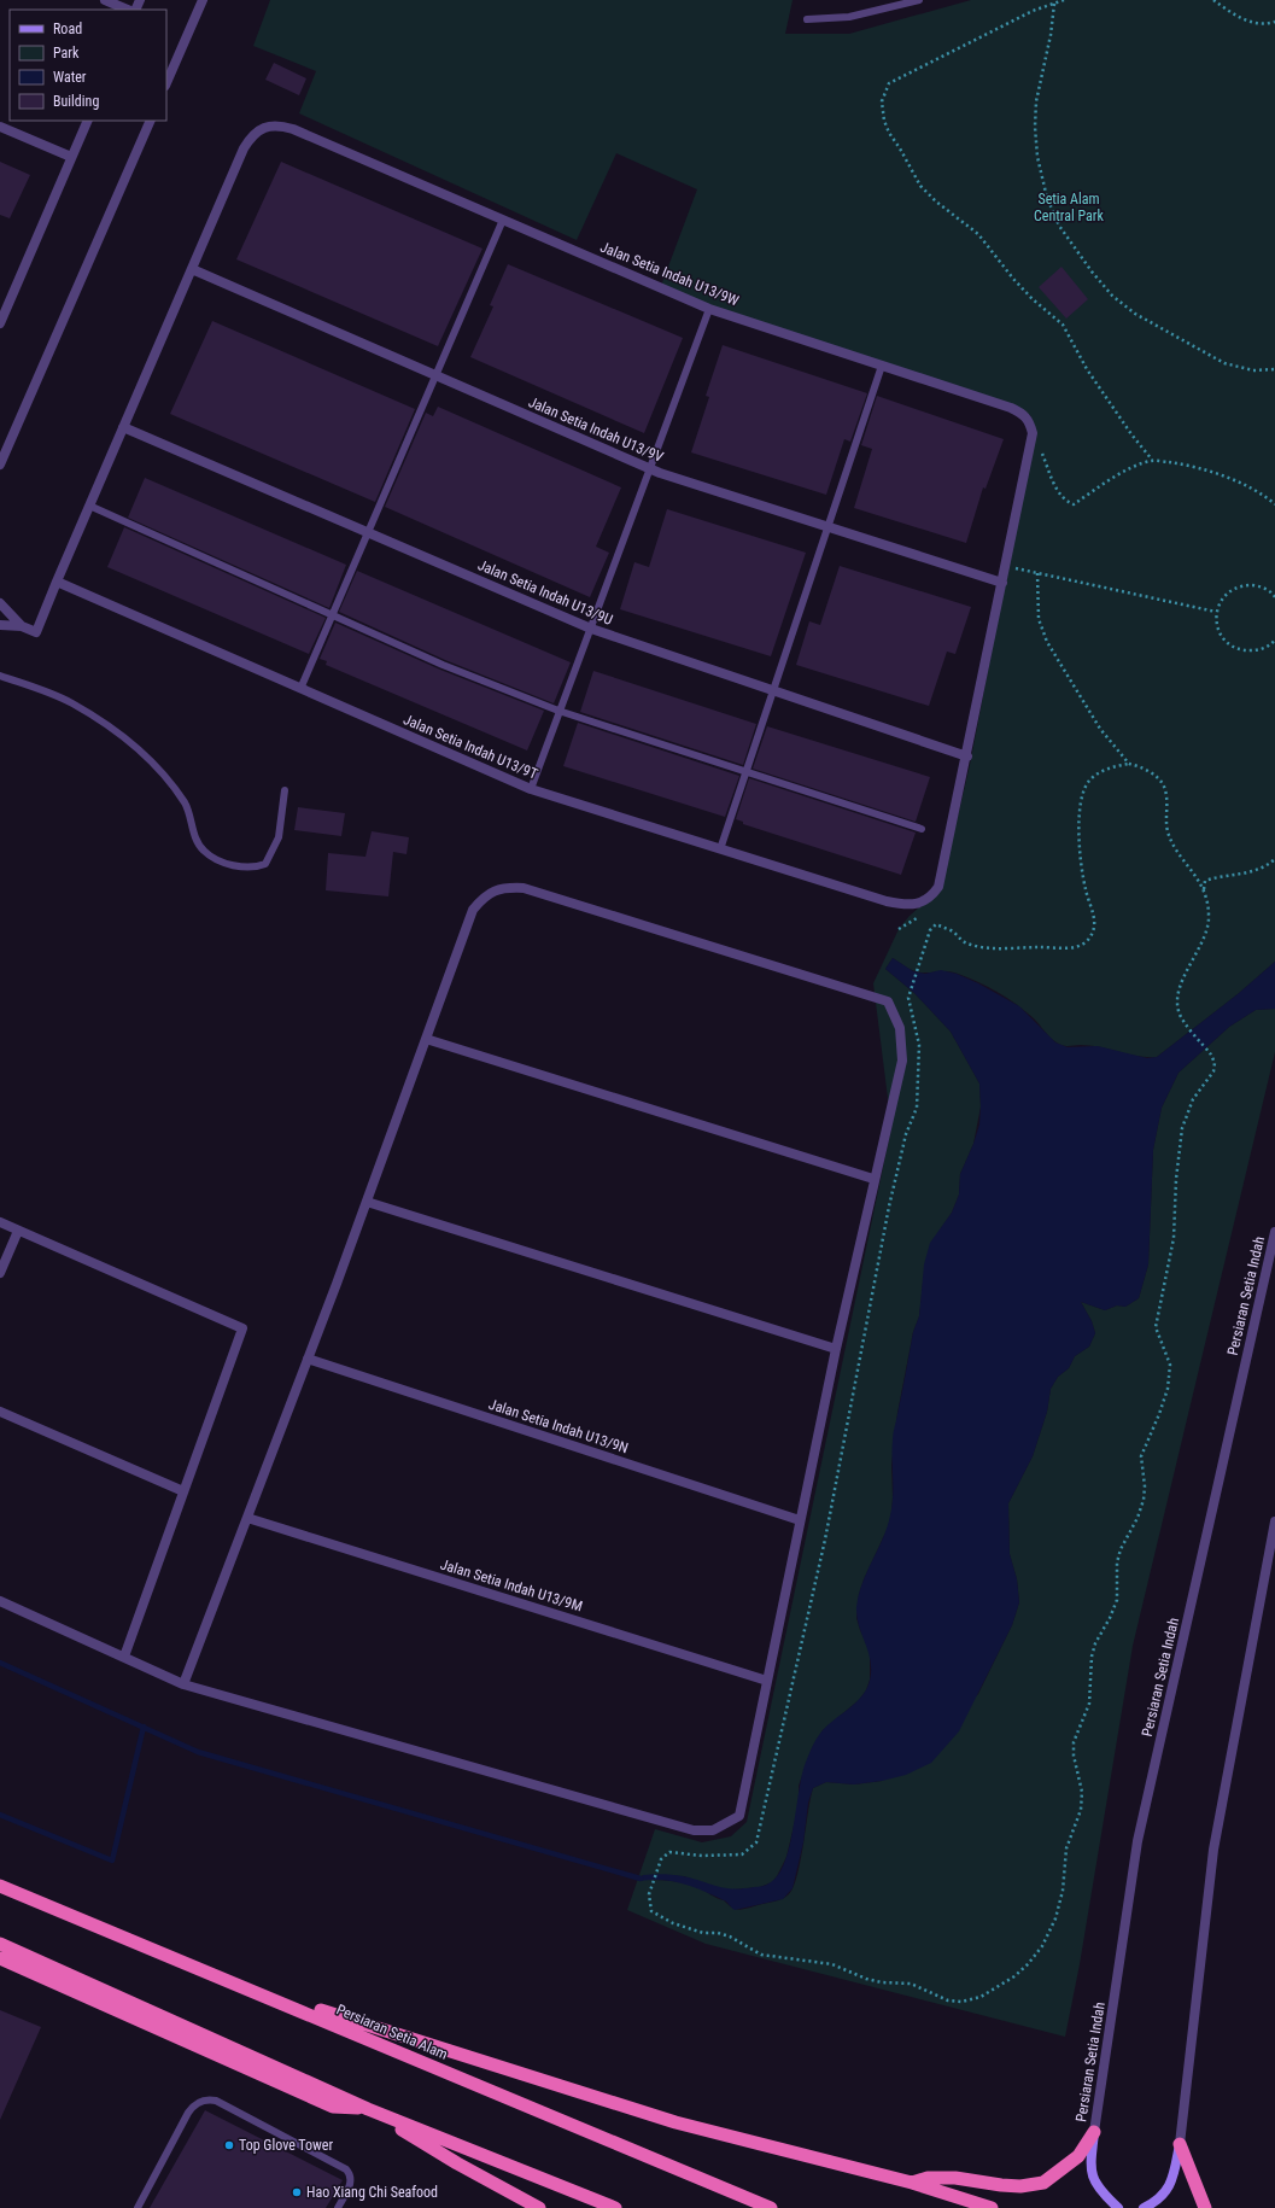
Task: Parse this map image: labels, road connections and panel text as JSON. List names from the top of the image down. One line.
{"streets":{"highway":["Persiaran Setia Alam"],"street":["Jalan Setia Indah U13/9W","Jalan Setia Indah U13/9V","Jalan Setia Indah U13/9U","Jalan Setia Indah U13/9T","Persiaran Setia Indah","Jalan Setia Indah U13/9N","Jalan Setia Indah U13/9M"]},"crossings":[["Jalan Setia Indah U13/9W","Jalan Setia Indah U13/9V"],["Jalan Setia Indah U13/9W","Jalan Setia Indah U13/9U"],["Jalan Setia Indah U13/9W","Jalan Setia Indah U13/9T"],["Jalan Setia Indah U13/9V","Jalan Setia Indah U13/9T"],["Jalan Setia Indah U13/9U","Jalan Setia Indah U13/9T"]],"parks":["Setia Alam Central Park"],"places":["Top Glove Tower","Hao Xiang Chi Seafood"],"legend":["Road","Park","Water","Building"]}
